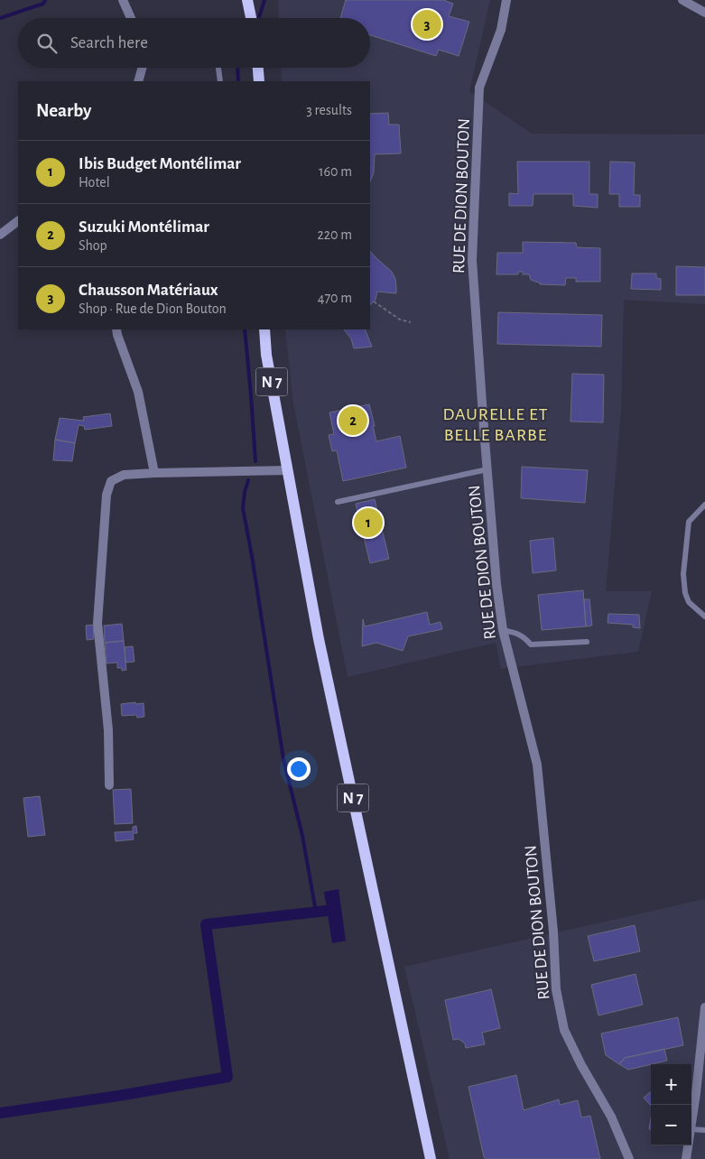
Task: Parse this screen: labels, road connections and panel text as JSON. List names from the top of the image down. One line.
{"streets":{"main road":["N 7"],"street":["RUE DE DION BOUTON"]},"districts":["DAURELLE ET BELLE BARBE"],"page":{"pins":["3","2","1"],"search":"Search here","heading":["Nearby","3 results"],"list":[{"mark":"1","name":"Ibis Budget Montélimar","note":"Hotel","value":"160 m"},{"mark":"2","name":"Suzuki Montélimar","note":"Shop","value":"220 m"},{"mark":"3","name":"Chausson Matériaux","note":"Shop · Rue de Dion Bouton","value":"470 m"}],"map_buttons":["+","−"]}}
